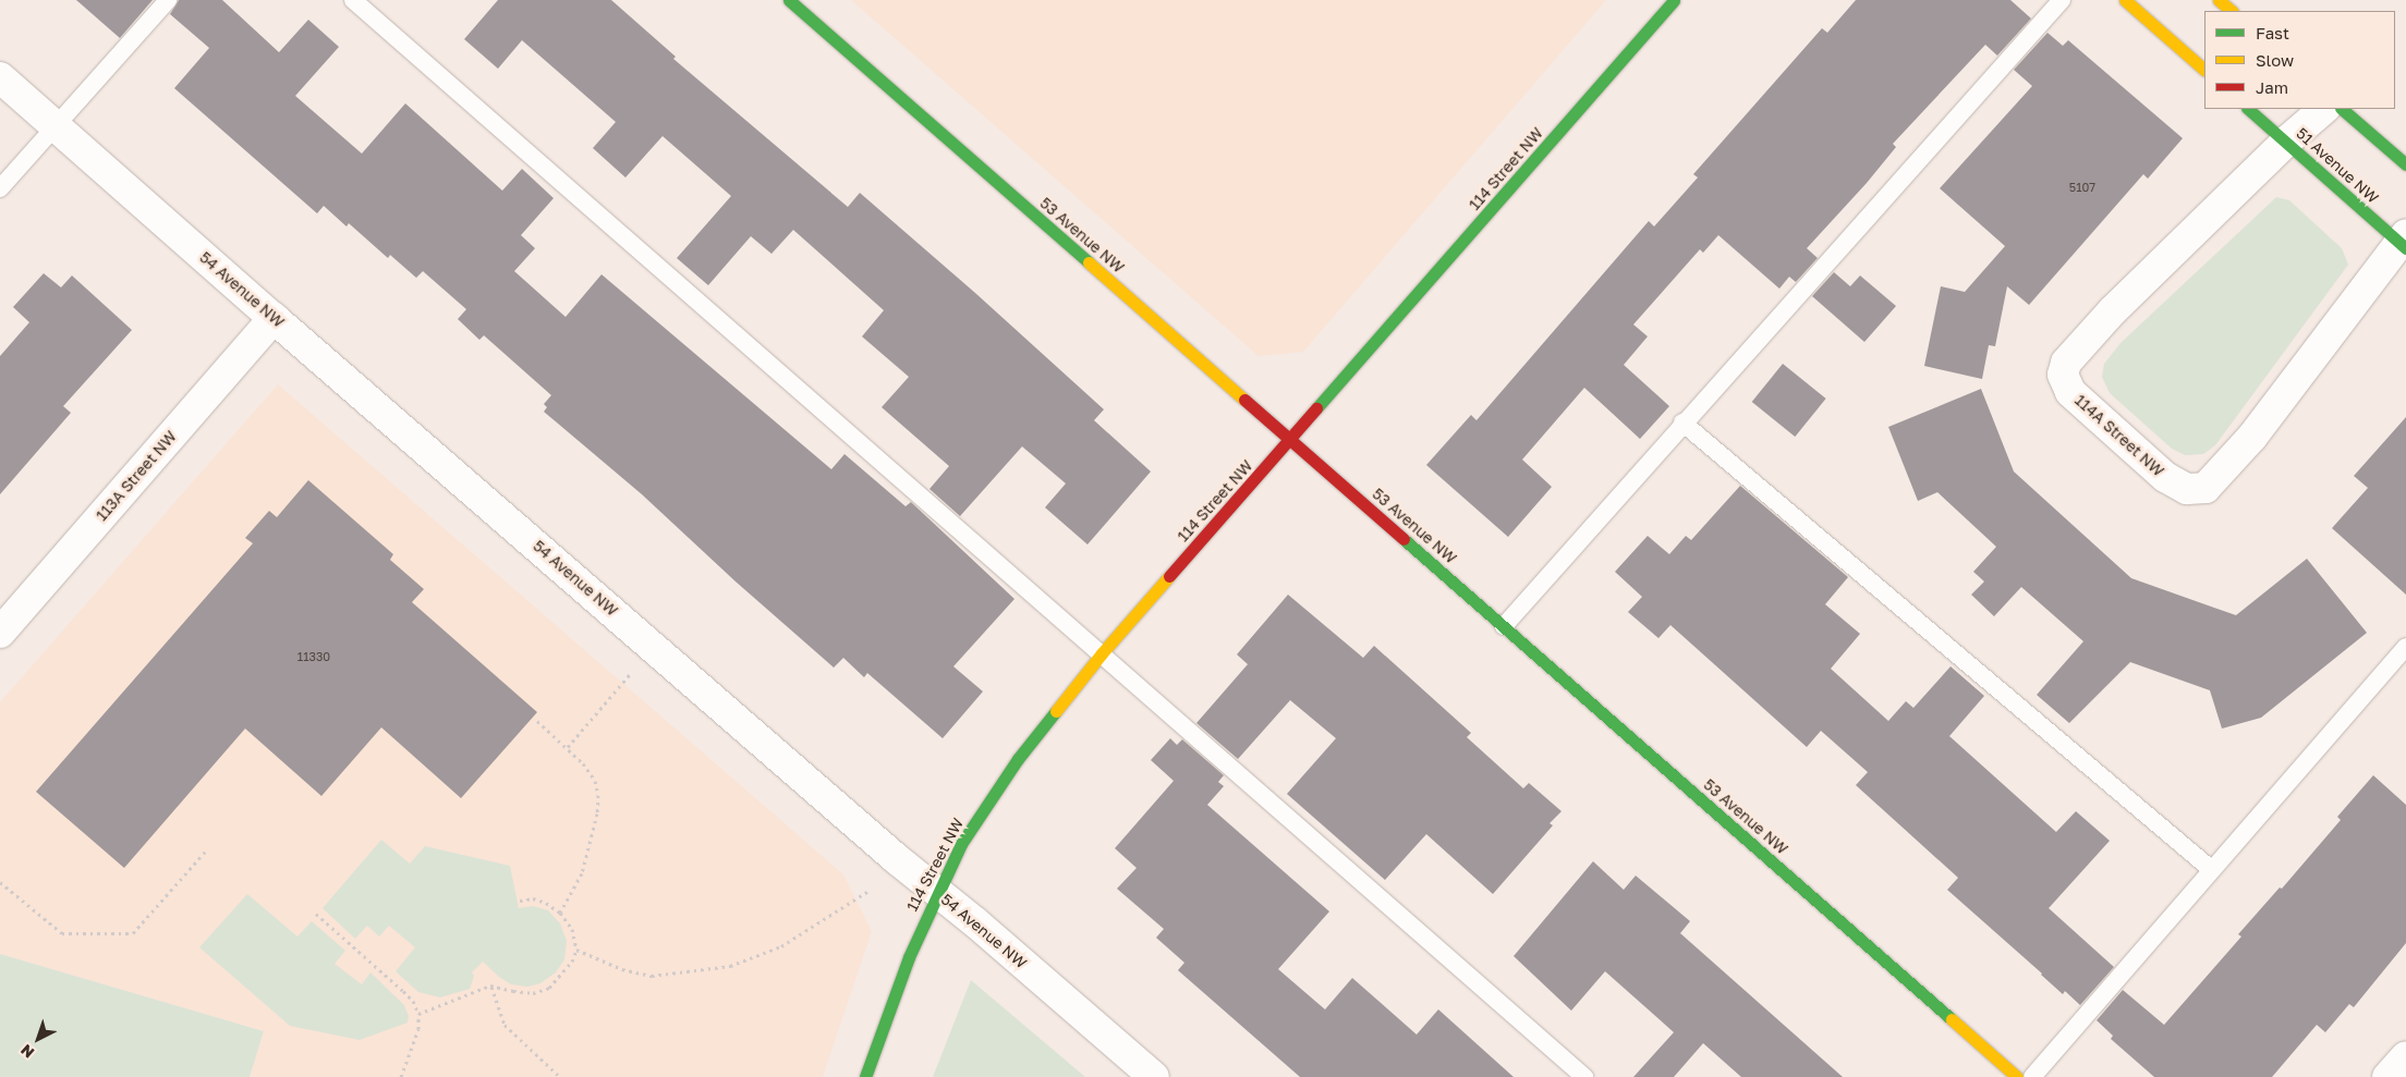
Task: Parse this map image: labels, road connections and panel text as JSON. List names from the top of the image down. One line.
{"streets":{"street":["51 Avenue NW","114 Street NW","53 Avenue NW","54 Avenue NW","114A Street NW","113A Street NW"]},"crossings":[["51 Avenue NW","114A Street NW"],["114 Street NW","53 Avenue NW"],["114 Street NW","54 Avenue NW"],["54 Avenue NW","113A Street NW"]],"house_numbers":["5107","11330"],"legend":["Fast","Slow","Jam"],"north":"bottom left"}
